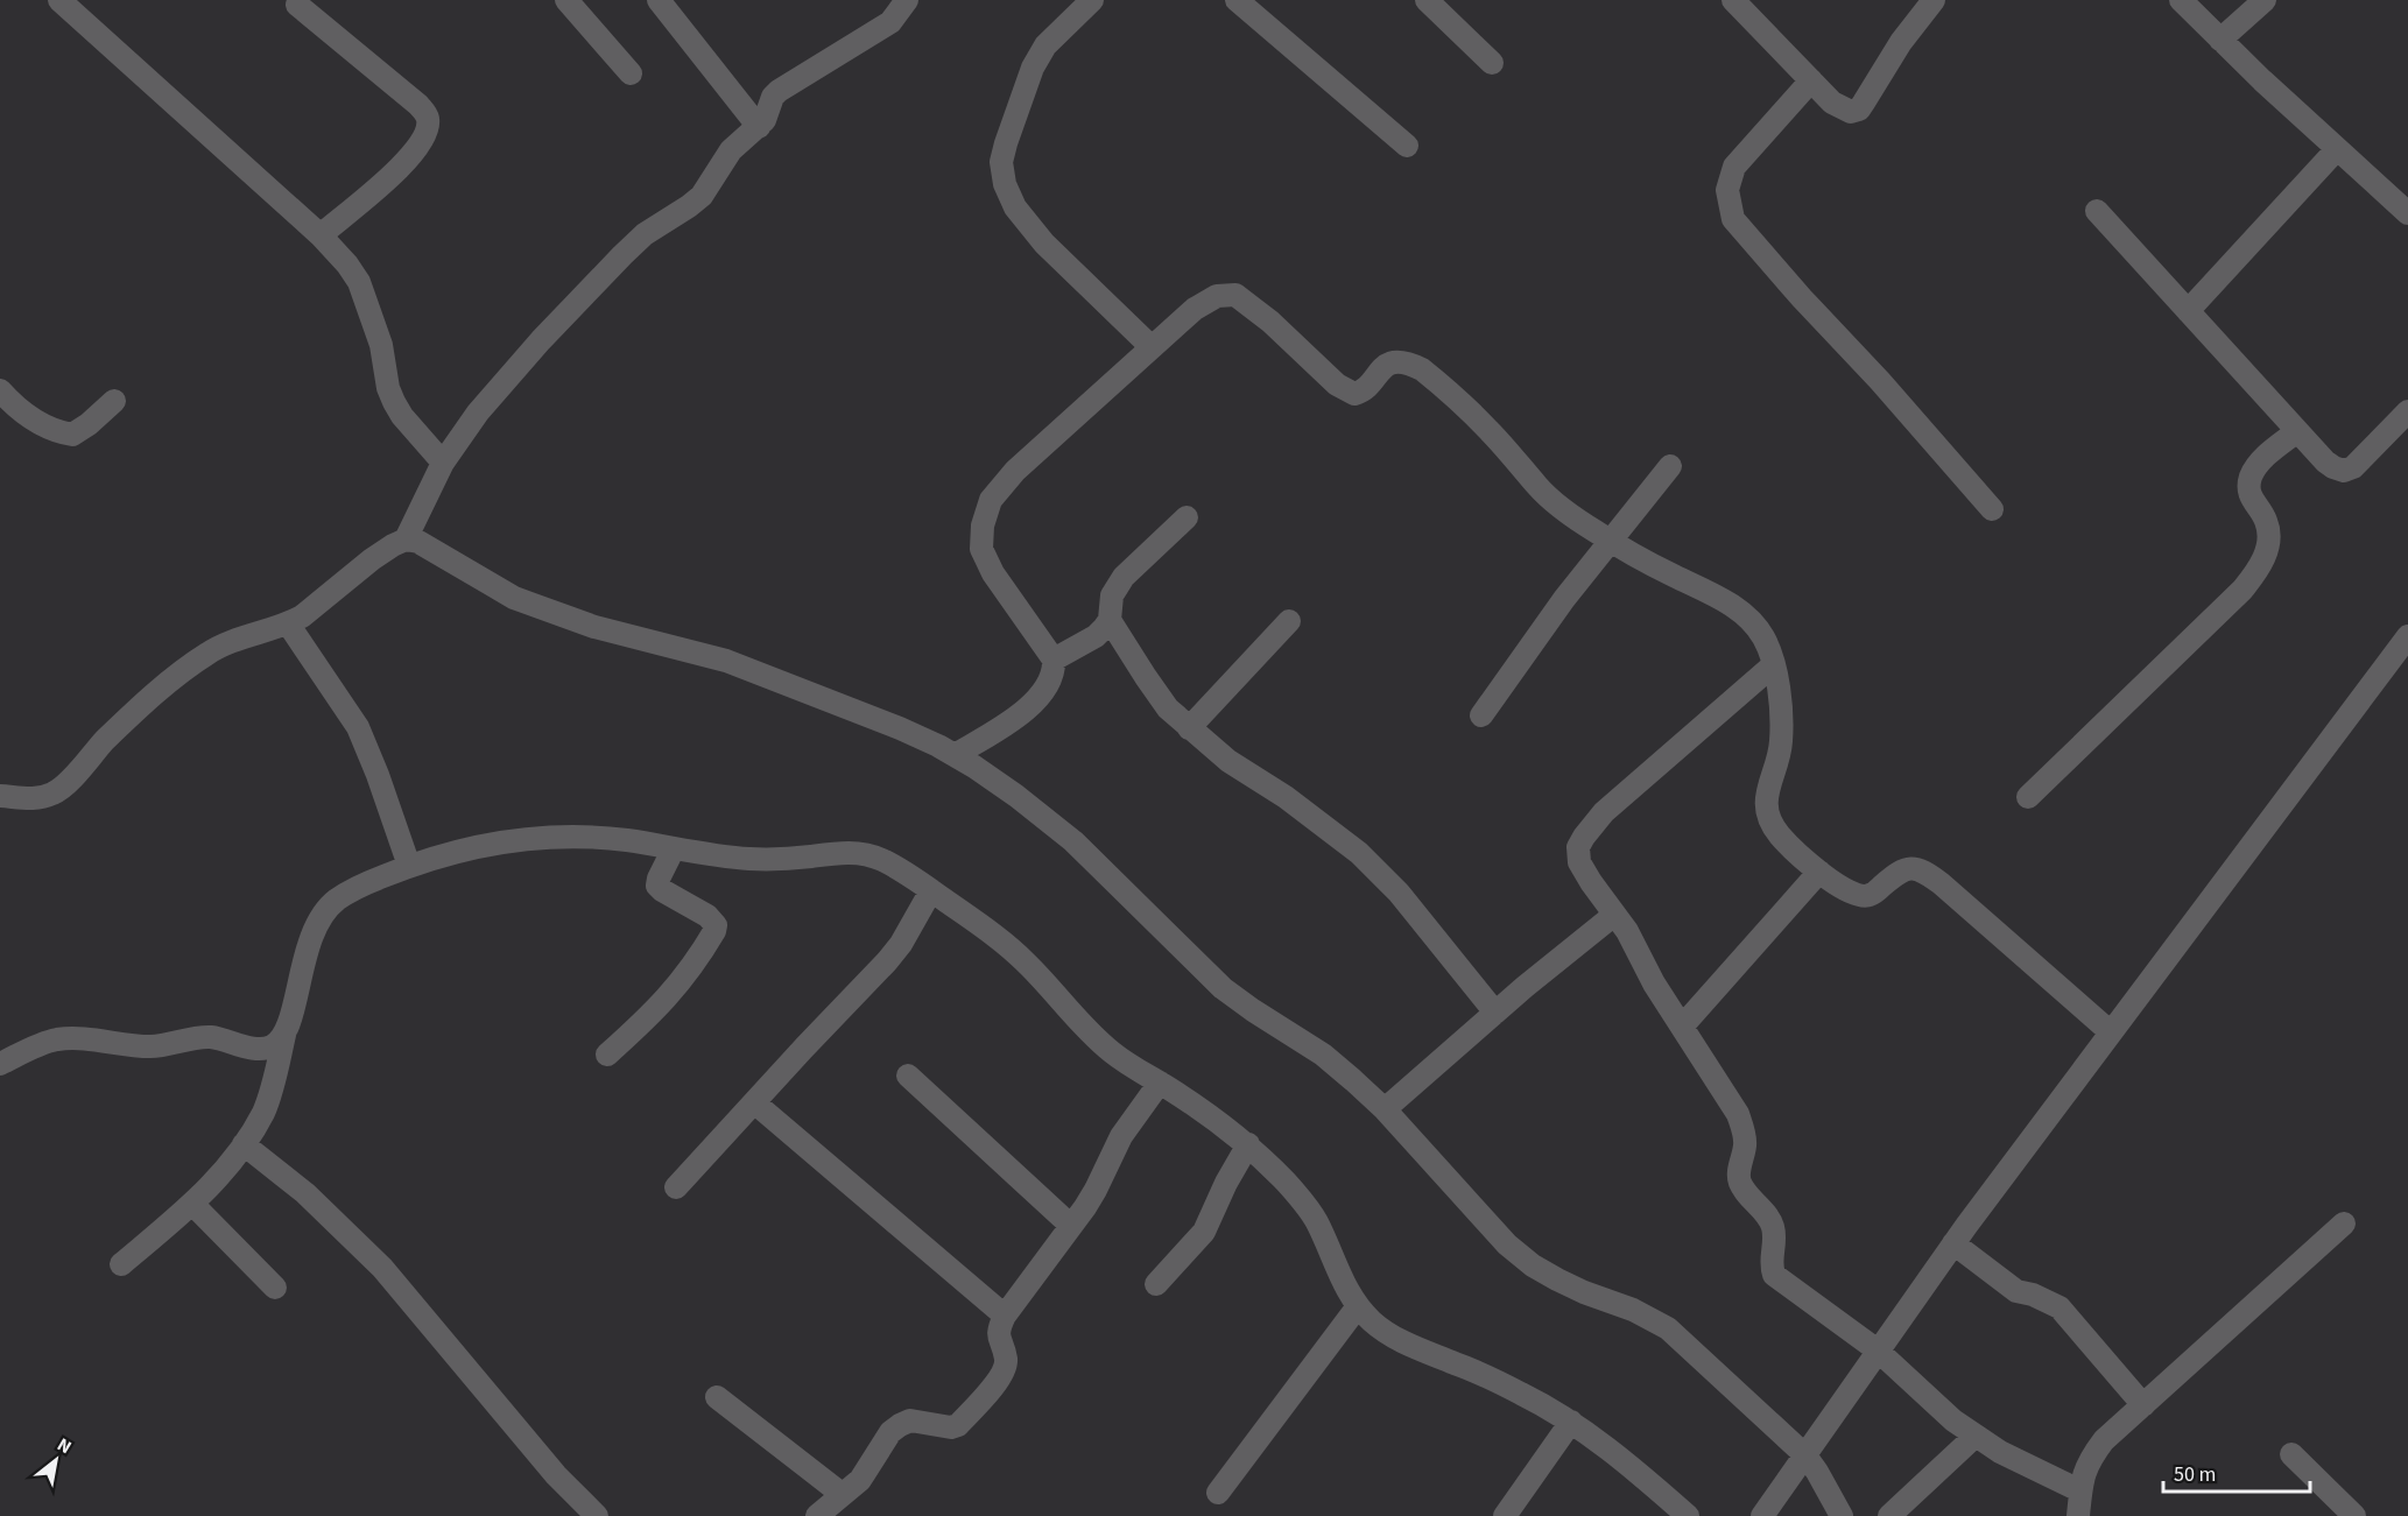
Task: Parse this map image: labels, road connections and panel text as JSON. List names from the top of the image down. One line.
{"scale_bar":"50 m","north":"top right"}
